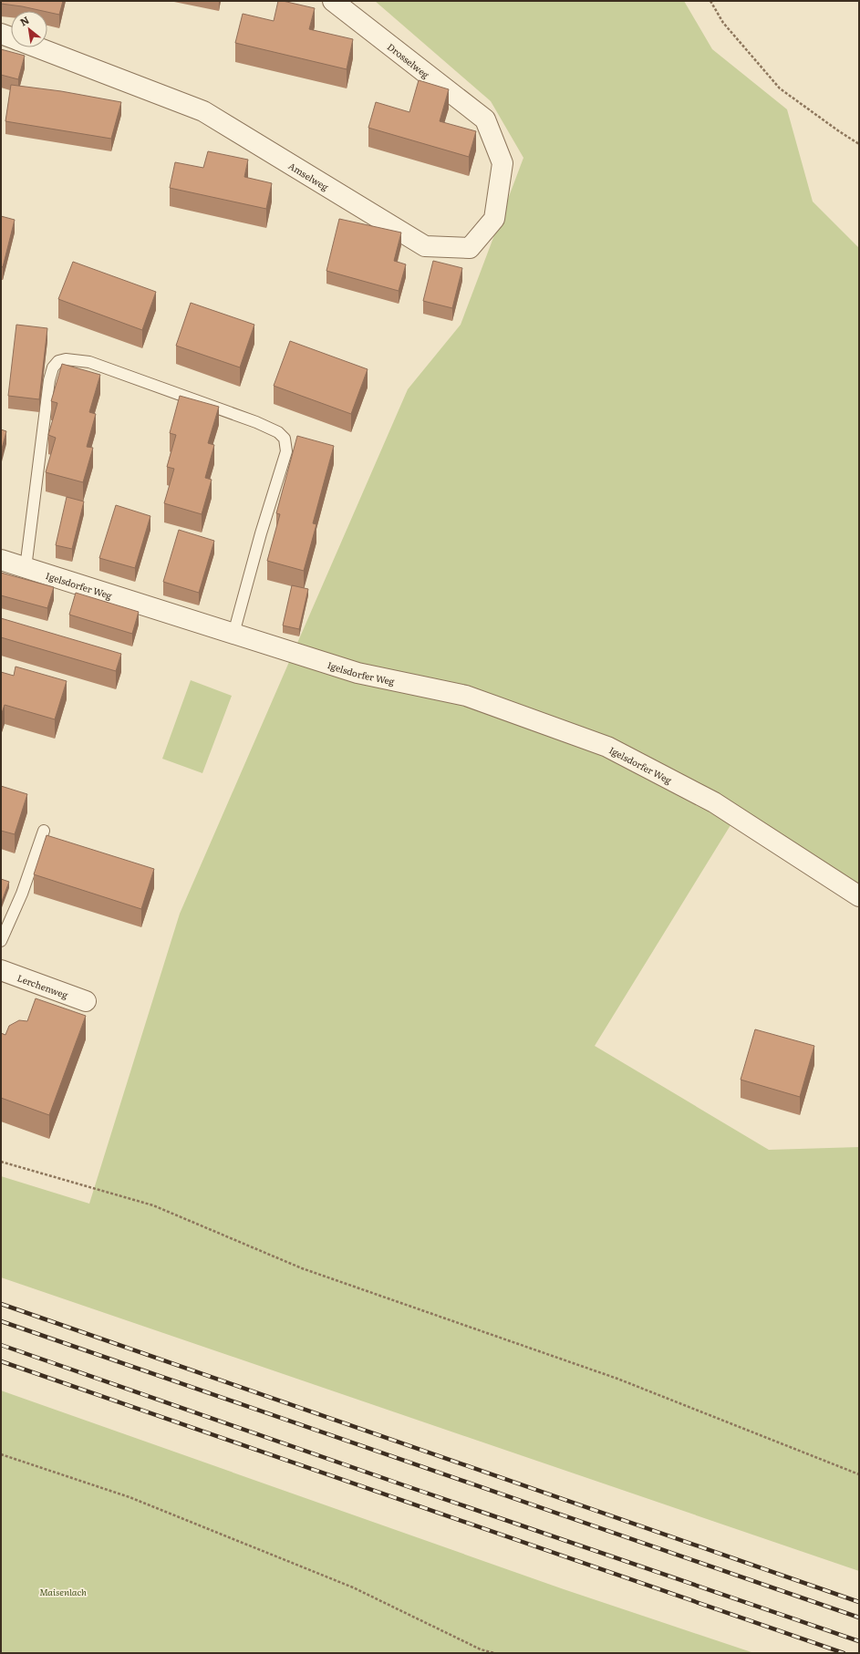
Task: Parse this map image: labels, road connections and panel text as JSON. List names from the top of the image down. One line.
{"streets":{"street":["Drosselweg","Amselweg","Igelsdorfer Weg","Lerchenweg"]},"crossings":[["Drosselweg","Amselweg"]],"parks":["Maisenlach"],"north":"top left"}
